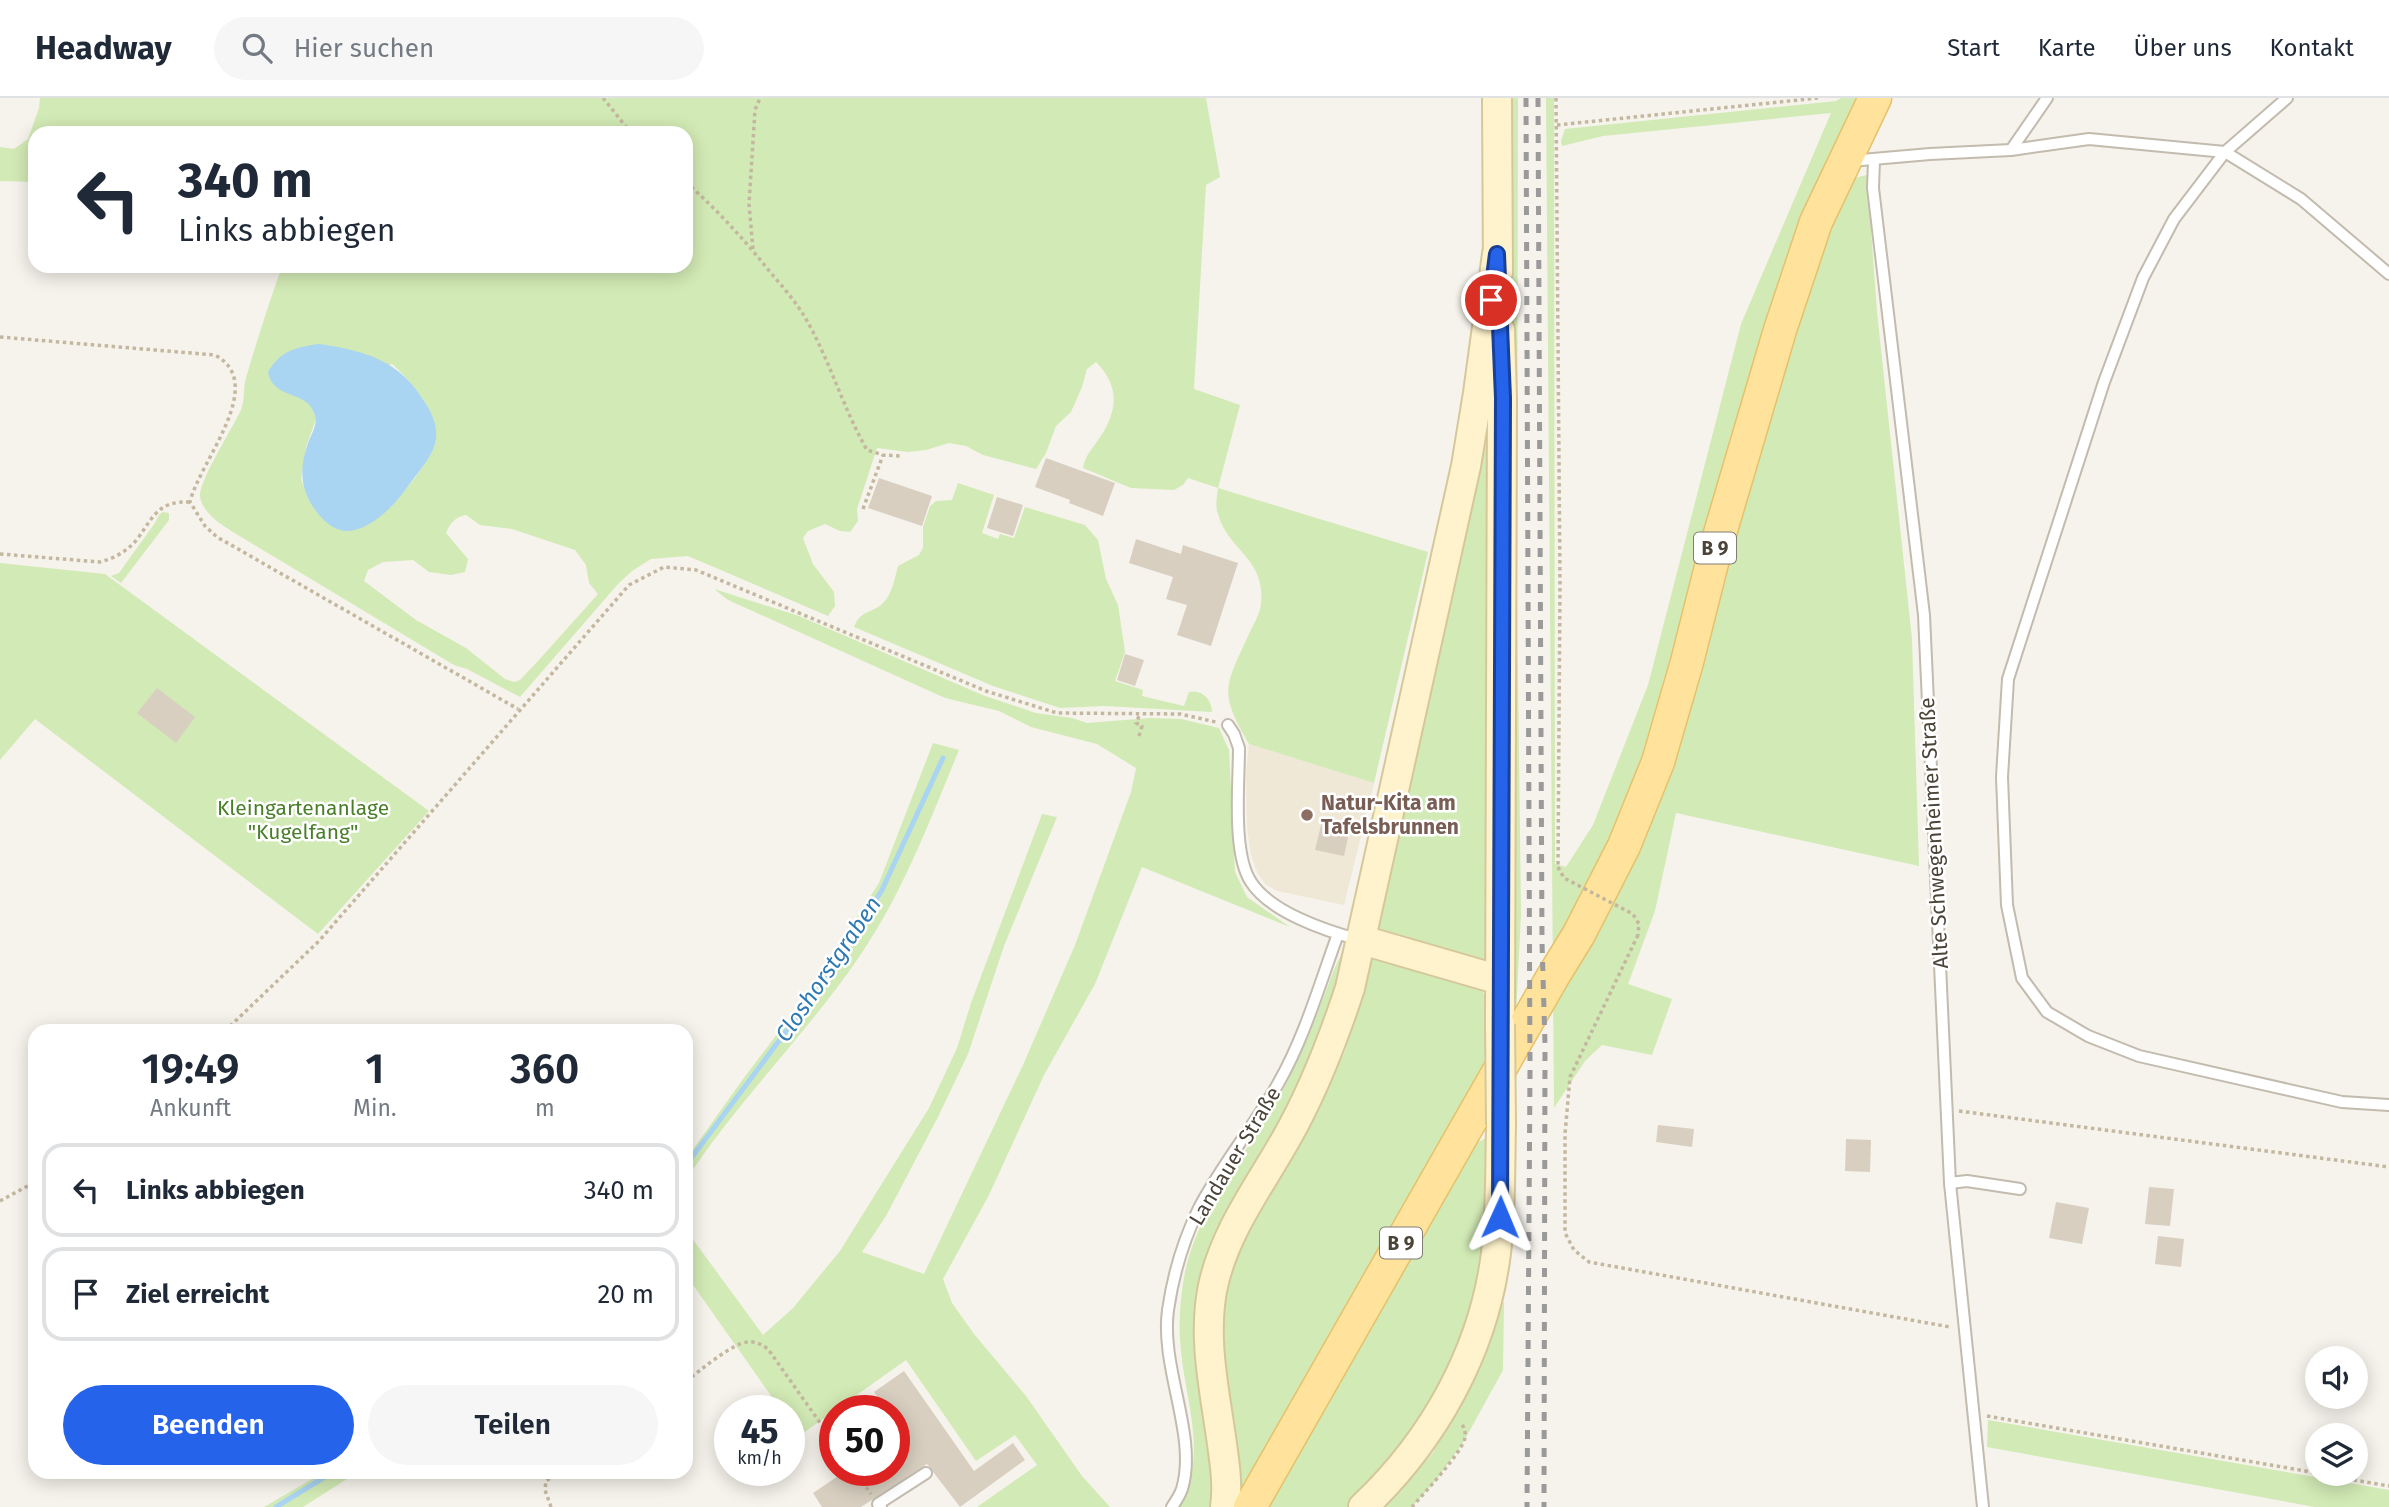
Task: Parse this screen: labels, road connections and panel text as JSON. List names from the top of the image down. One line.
{"streets":{"main road":["B 9"],"lane":["Alte Schwegenheimer Straße","Landauer Straße"]},"crossings":[["B 9","Alte Schwegenheimer Straße"]],"water":["Closhorstgraben"],"parks":["Kleingartenanlage \"Kugelfang\""],"places":["Natur-Kita am Tafelsbrunnen"],"page":{"header":"Headway","search":"Hier suchen","nav":["Start","Karte","Über uns","Kontakt"],"turn":["340 m","Links abbiegen"],"eta":["19:49","Ankunft","1","Min.","360","m"],"list":[{"name":"Links abbiegen","value":"340 m"},{"name":"Ziel erreicht","value":"20 m"}],"buttons":["Beenden","Teilen"],"speed":"45 km/h","limit":"50"}}
